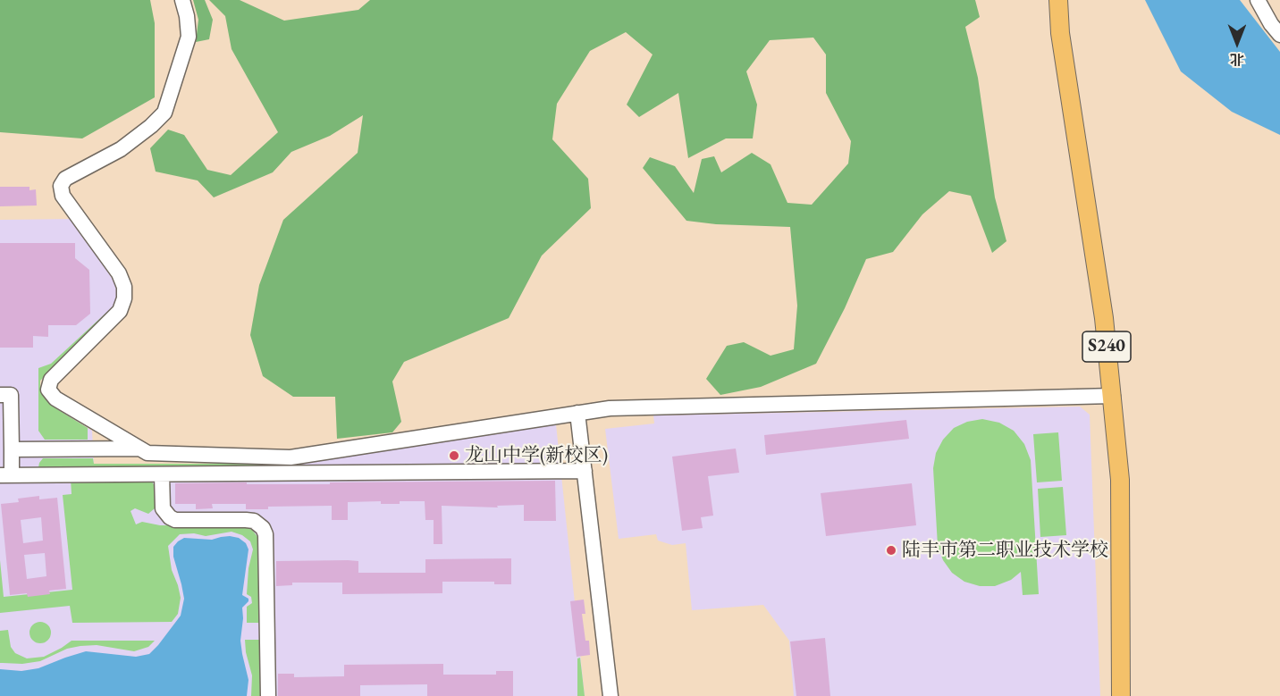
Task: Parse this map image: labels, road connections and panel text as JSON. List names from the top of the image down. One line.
{"streets":{"main road":["S240"]},"places":["龙山中学(新校区)","陆丰市第二职业技术学校"],"north":"bottom"}
